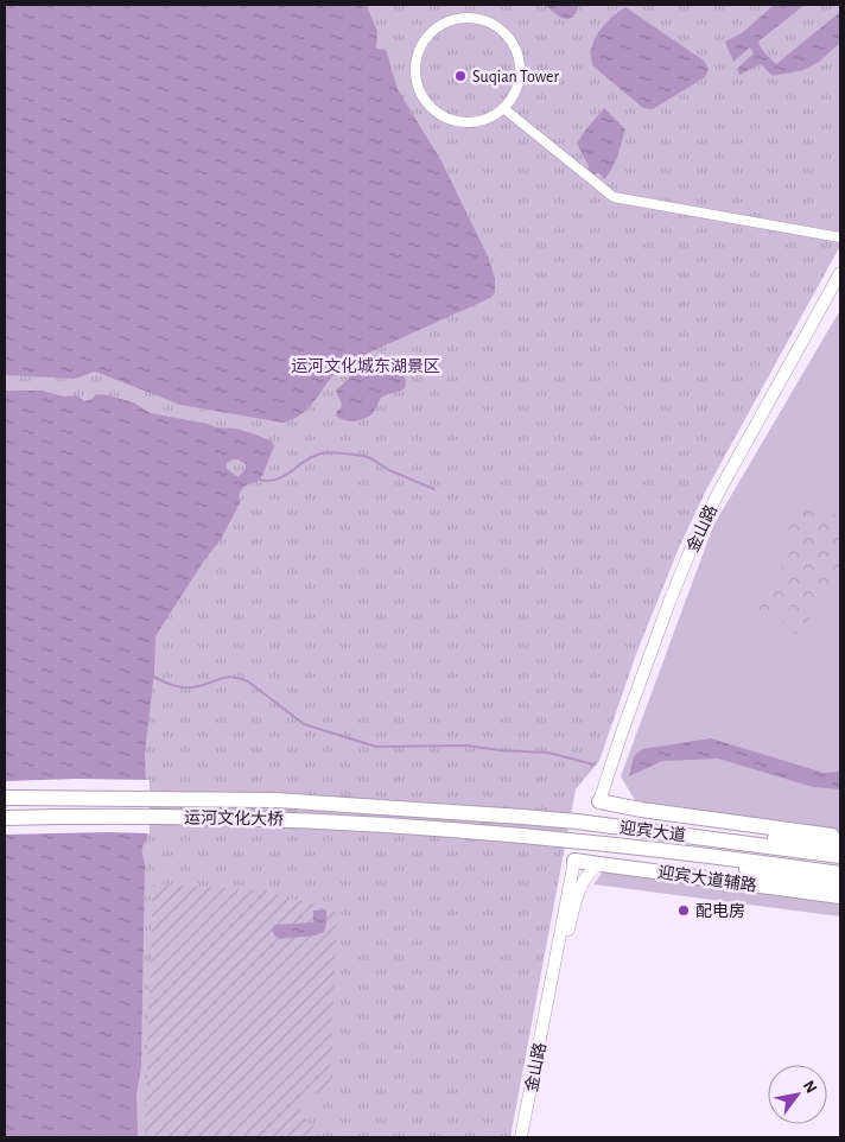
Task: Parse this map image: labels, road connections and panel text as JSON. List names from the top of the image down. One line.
{"streets":{"main road":["运河文化大桥","迎宾大道","迎宾大道辅路"],"street":["金山路"]},"crossings":[["金山路","迎宾大道辅路"],["运河文化大桥","迎宾大道"]],"parks":["运河文化城东湖景区"],"places":["Suqian Tower","配电房"],"north":"top right"}
